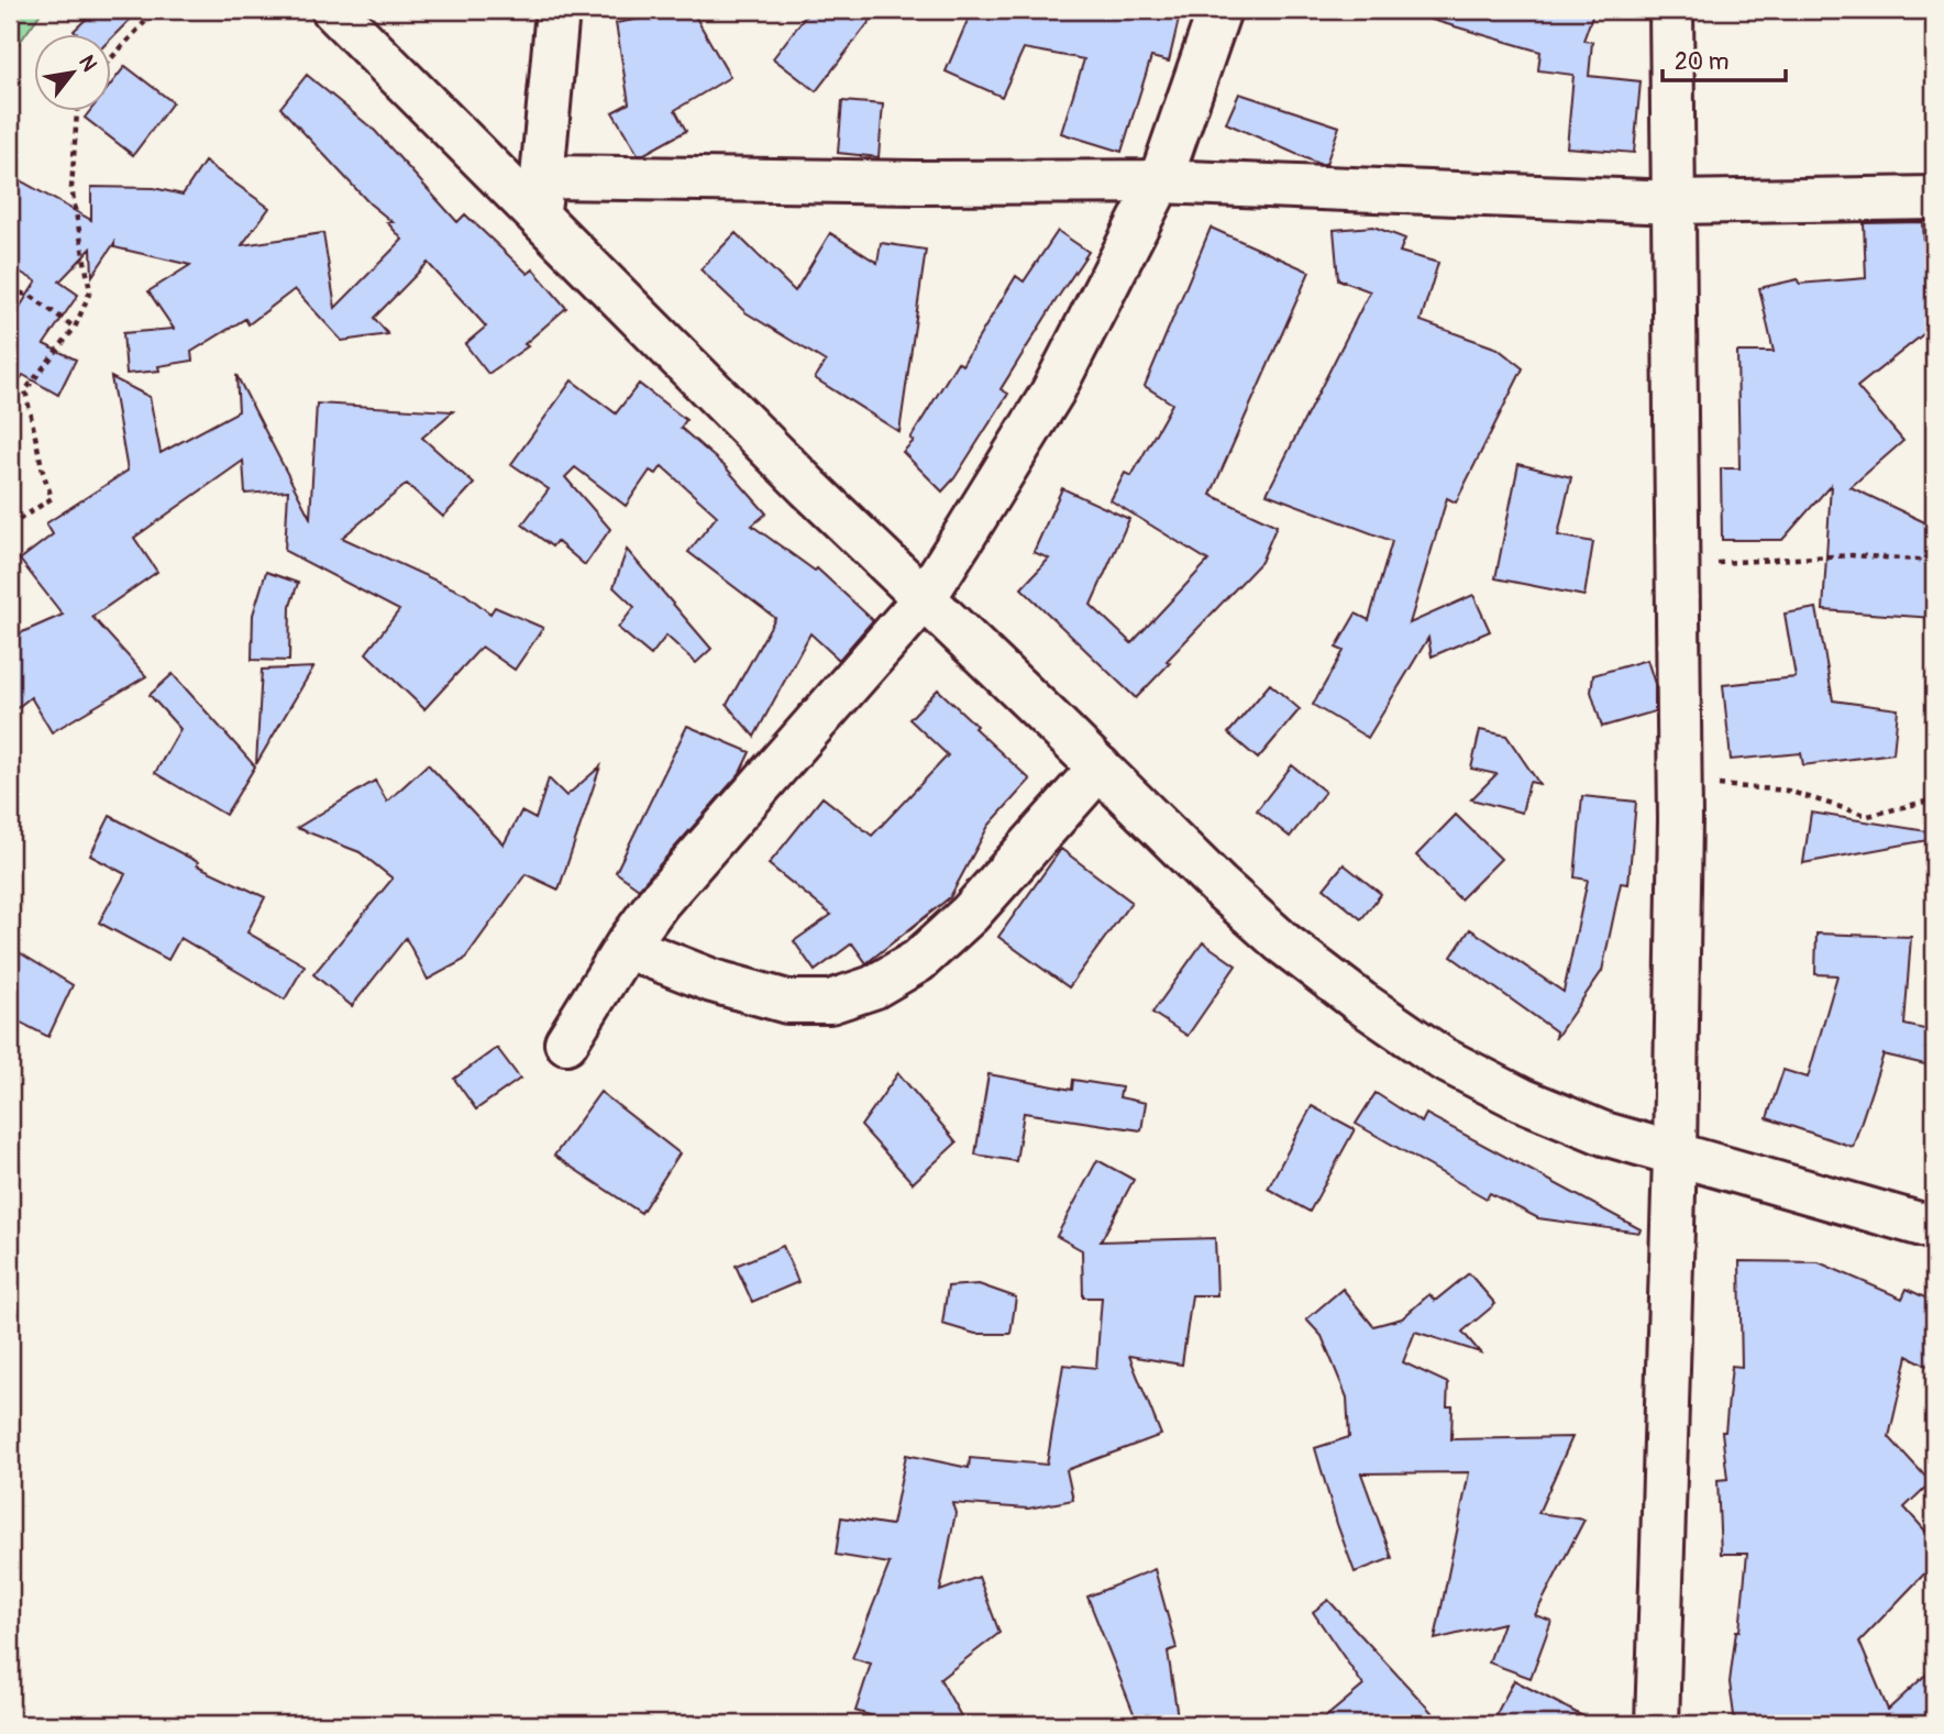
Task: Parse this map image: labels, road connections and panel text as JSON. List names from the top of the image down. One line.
{"scale_bar":"20 m","north":"top right"}
